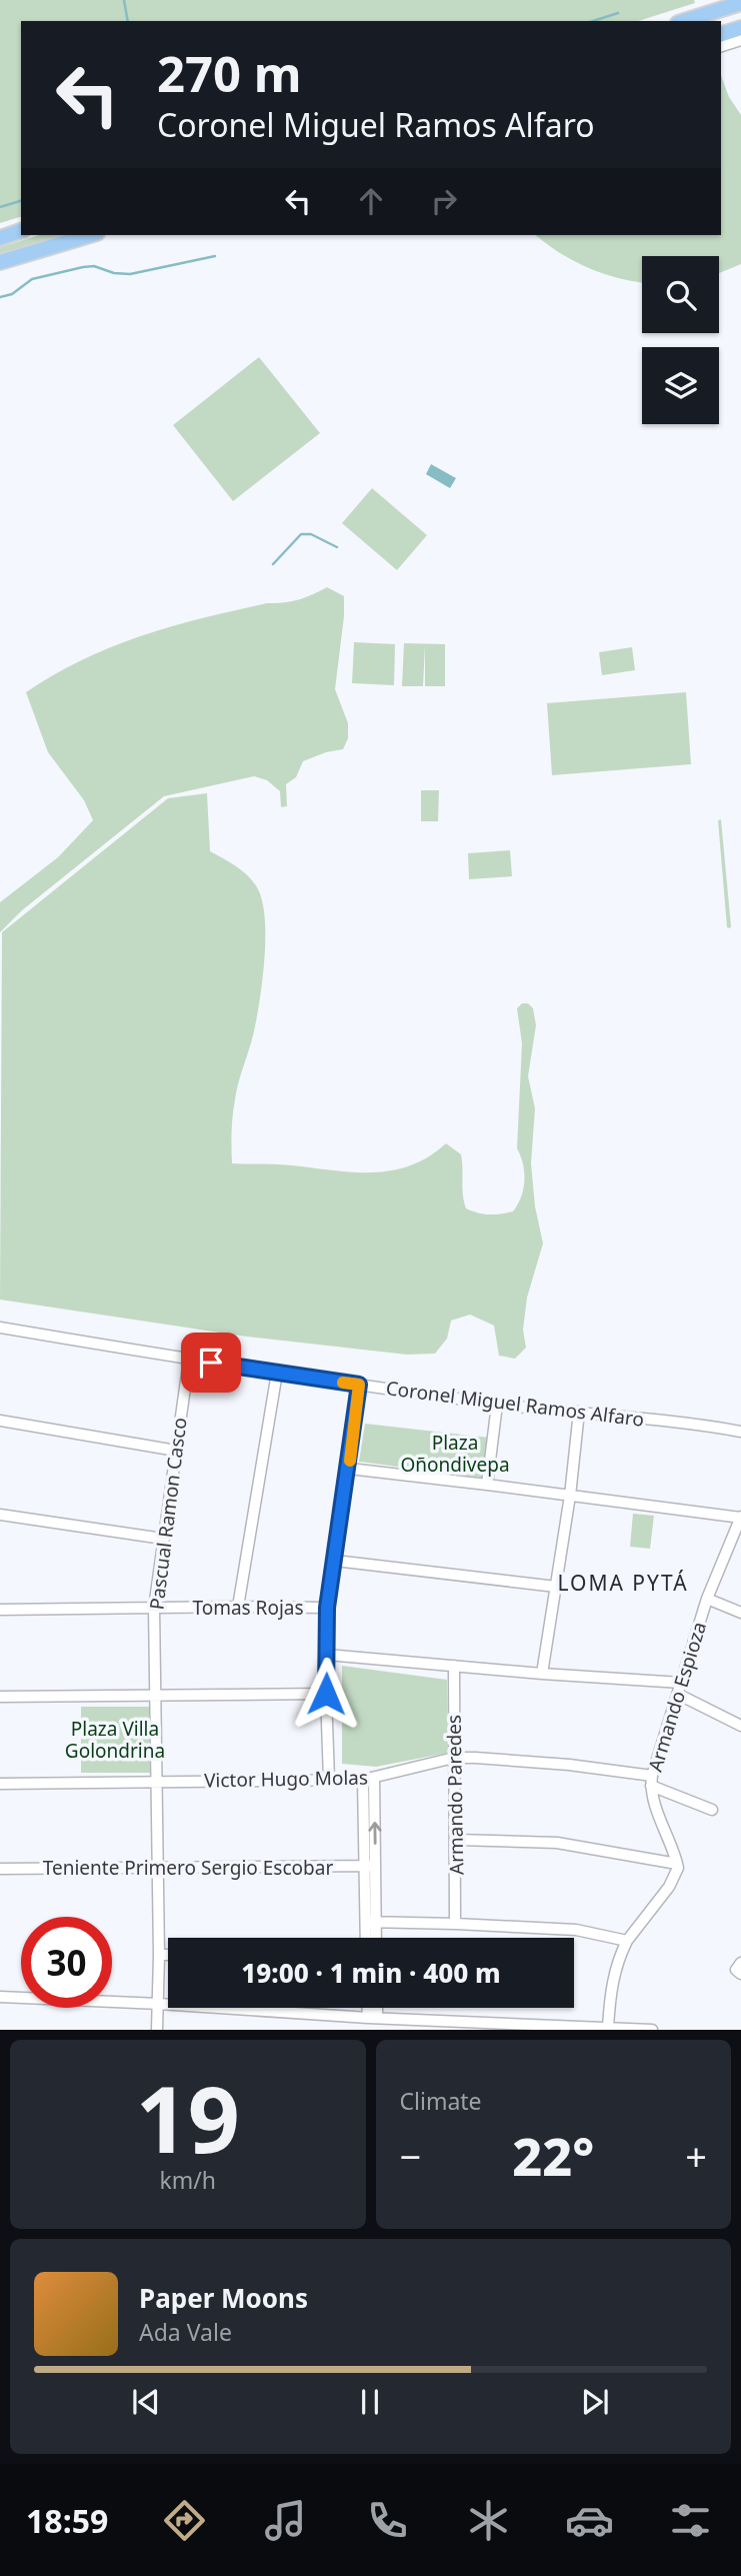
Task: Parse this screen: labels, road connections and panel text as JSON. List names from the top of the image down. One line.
{"streets":{"street":["Coronel Miguel Ramos Alfaro","Pascual Ramon Casco","Tomas Rojas","Armando Espioza","Victor Hugo Molas","Armando Paredes","Teniente Primero Sergio Escobar"]},"crossings":[["Coronel Miguel Ramos Alfaro","Pascual Ramon Casco"],["Pascual Ramon Casco","Tomas Rojas"],["Pascual Ramon Casco","Victor Hugo Molas"],["Pascual Ramon Casco","Teniente Primero Sergio Escobar"],["Armando Espioza","Victor Hugo Molas"],["Victor Hugo Molas","Armando Paredes"]],"districts":["LOMA PYTÁ"],"parks":["Plaza Oñondivepa","Plaza Villa Golondrina"],"page":{"turn":["270 m","Coronel Miguel Ramos Alfaro"],"limit":"30","trip":"19:00 · 1 min · 400 m","tile":[["19","km/h"],"Climate"],"heat":["−","22°","+"],"song":["Paper Moons","Ada Vale"],"tabs":"18:59"}}
